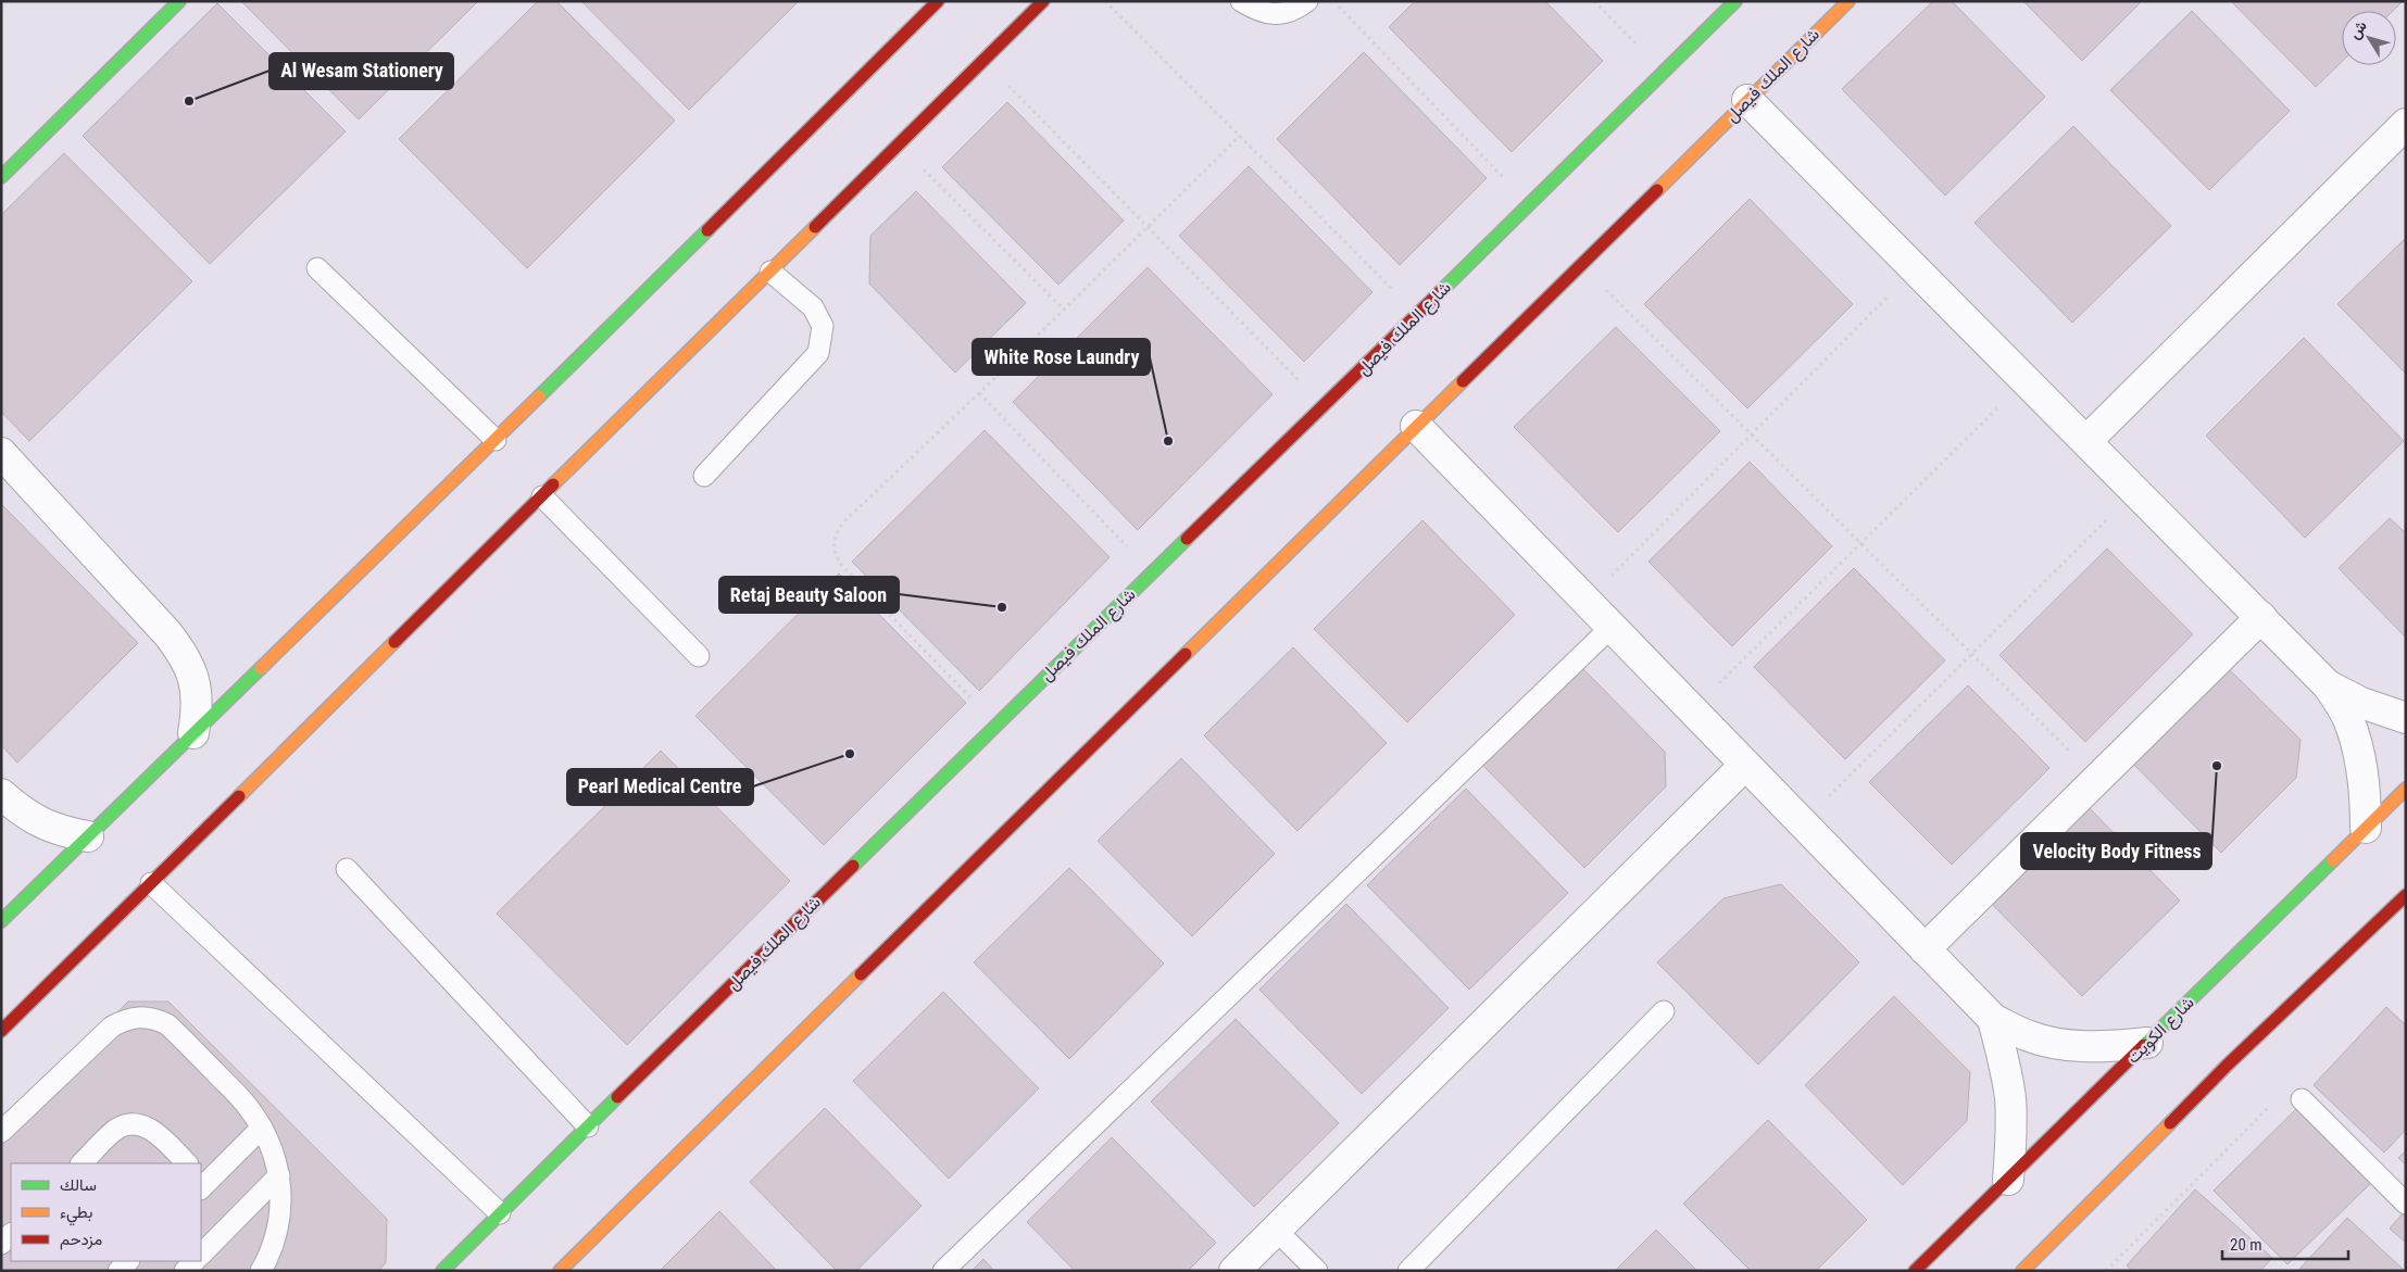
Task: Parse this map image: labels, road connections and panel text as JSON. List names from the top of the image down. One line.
{"streets":{"street":["شارع الملك فيصل","شارع الكويت"]},"places":["Al Wesam Stationery","White Rose Laundry","Retaj Beauty Saloon","Pearl Medical Centre","Velocity Body Fitness"],"legend":["سالك","بطيء","مزدحم"],"scale_bar":"20 m","north":"top left"}
